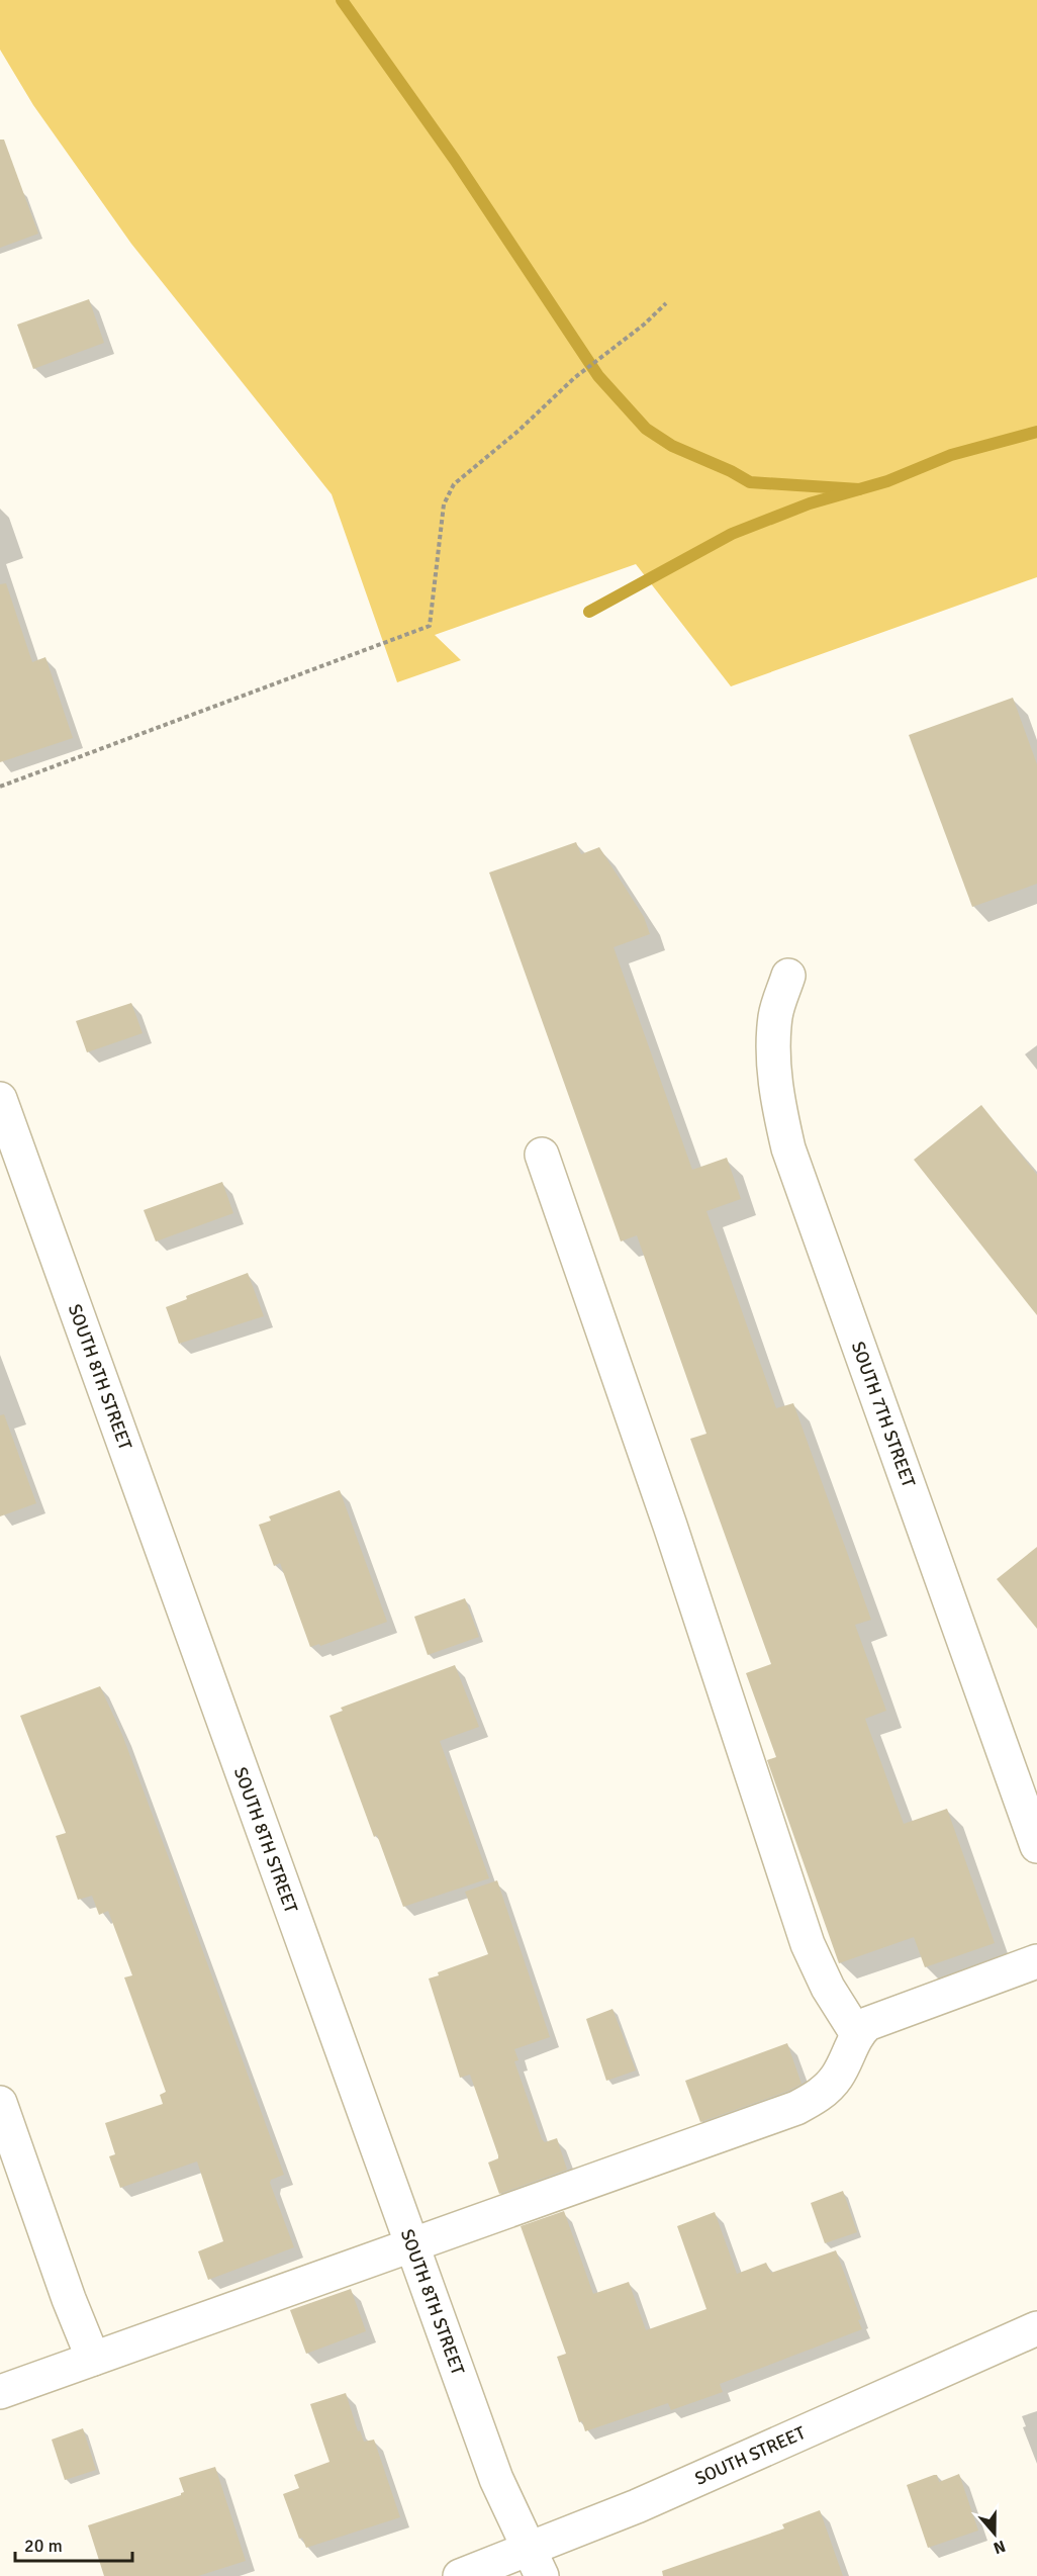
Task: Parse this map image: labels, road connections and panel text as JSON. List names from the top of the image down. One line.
{"streets":{"street":["SOUTH 8TH STREET","SOUTH 7TH STREET","SOUTH STREET"]},"crossings":[["SOUTH 8TH STREET","SOUTH STREET"]],"scale_bar":"20 m","north":"bottom"}
